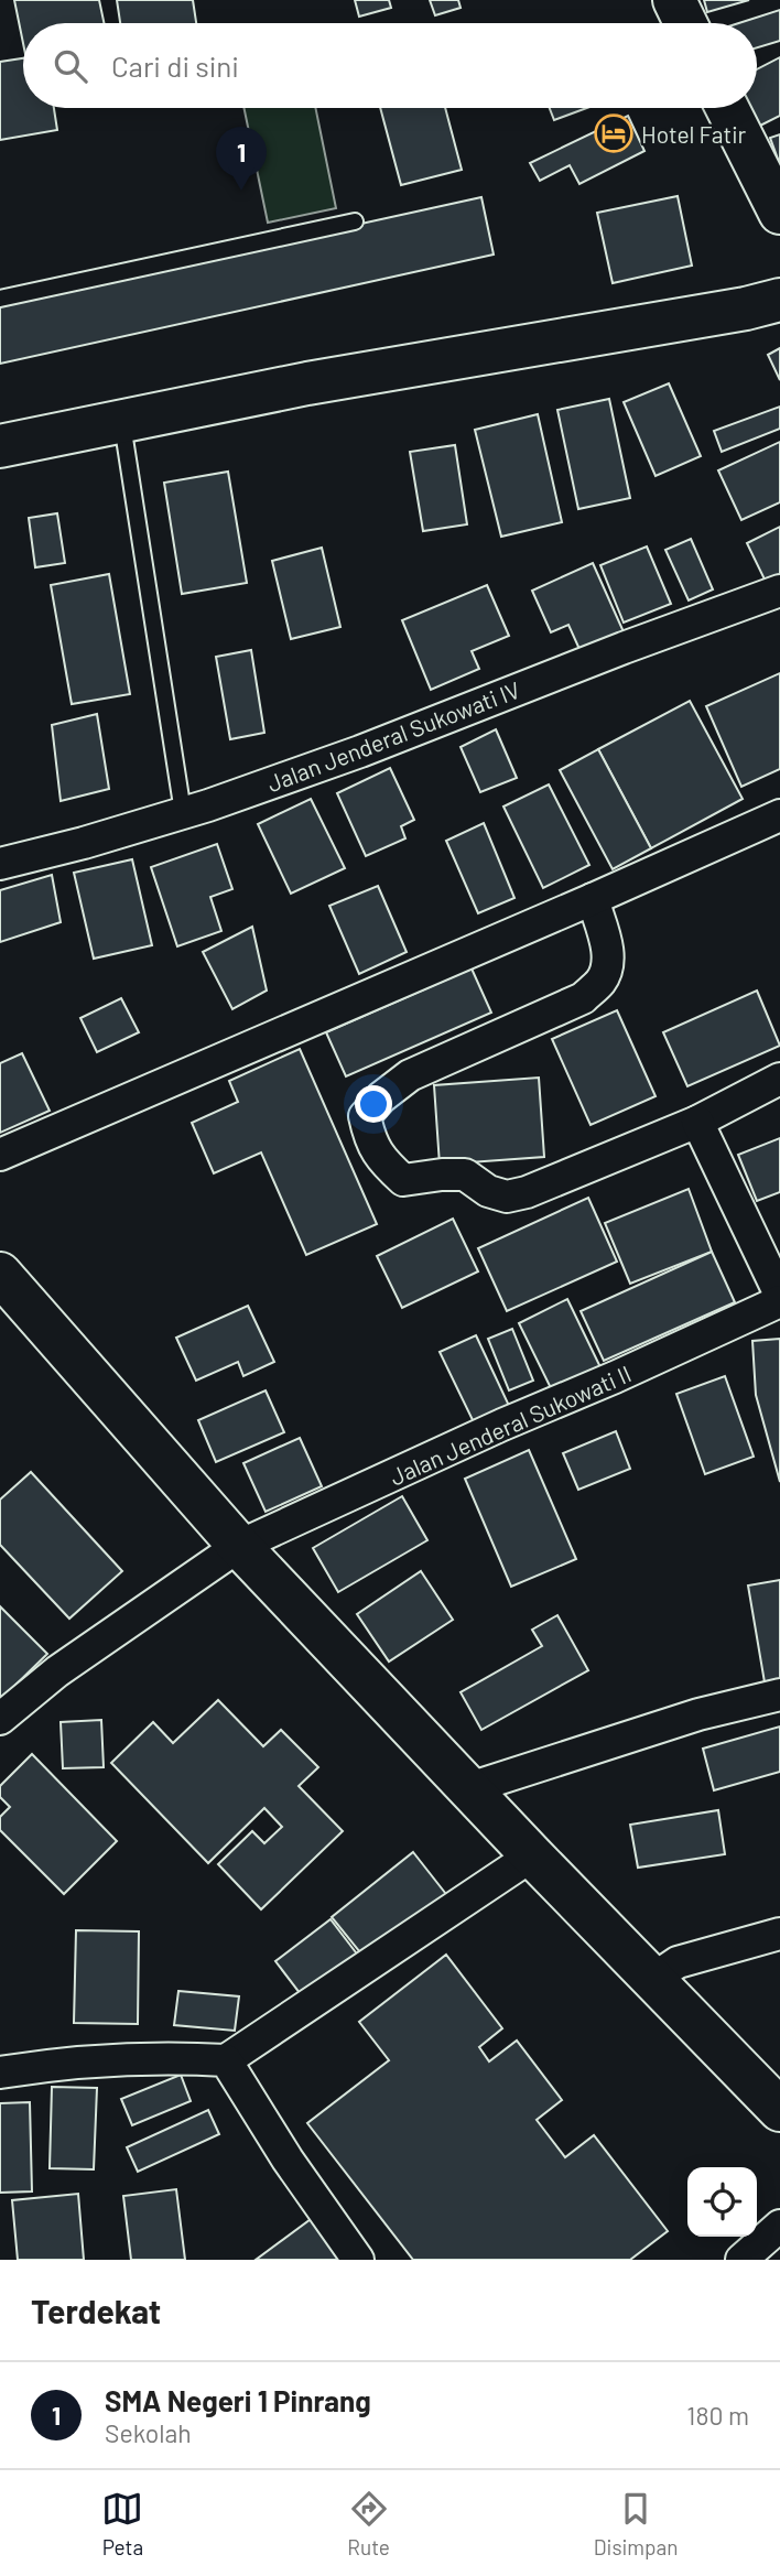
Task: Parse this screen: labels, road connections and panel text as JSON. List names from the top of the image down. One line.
{"streets":{"street":["Jalan Jenderal Sukowati IV","Jalan Jenderal Sukowati II"]},"places":{"hotel":["Hotel Fatir"]},"page":{"search":"Cari di sini","pins":"1","heading":"Terdekat","list":[{"mark":"1","name":"SMA Negeri 1 Pinrang","note":"Sekolah","value":"180 m"}],"nav":["Peta","Rute","Disimpan"]}}
